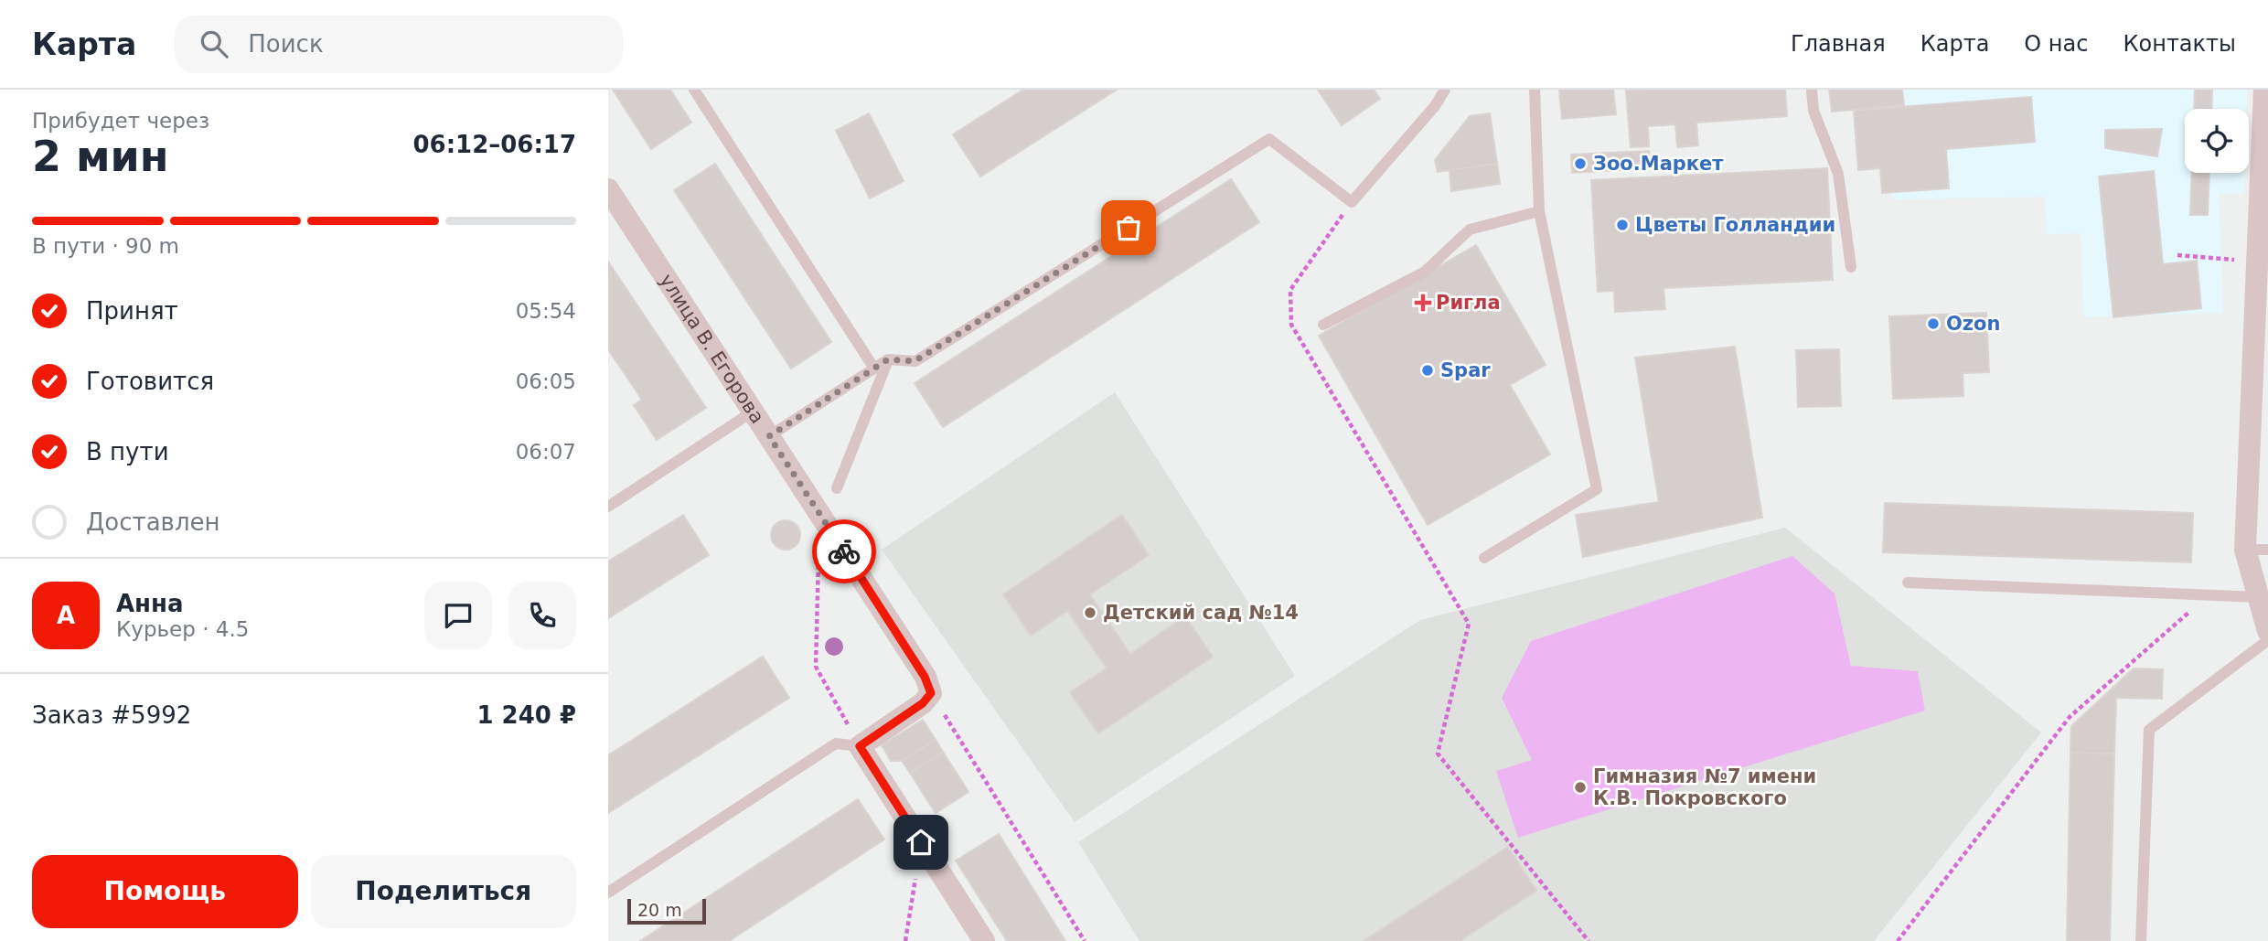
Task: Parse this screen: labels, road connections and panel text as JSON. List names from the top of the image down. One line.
{"streets":{"street":["улица В. Егорова"]},"places":{"other":["Зоо.Маркет","Цветы Голландии","Ozon","Spar","Детский сад №14","Гимназия №7 имени К.В. Покровского"],"health":["Ригла"]},"scale_bar":"20 m","page":{"header":"Карта","search":"Поиск","nav":["Главная","Карта","О нас","Контакты"],"heading":["2 мин","Прибудет через","06:12–06:17"],"panel":["Анна","Курьер · 4.5","Заказ #5992","1 240 ₽"],"bar":"В пути · 90 m","list":[["Принят","05:54"],["Готовится","06:05"],["В пути","06:07"],"Доставлен"],"round":"А","buttons":["Помощь","Поделиться"],"scale":"20 m"}}
